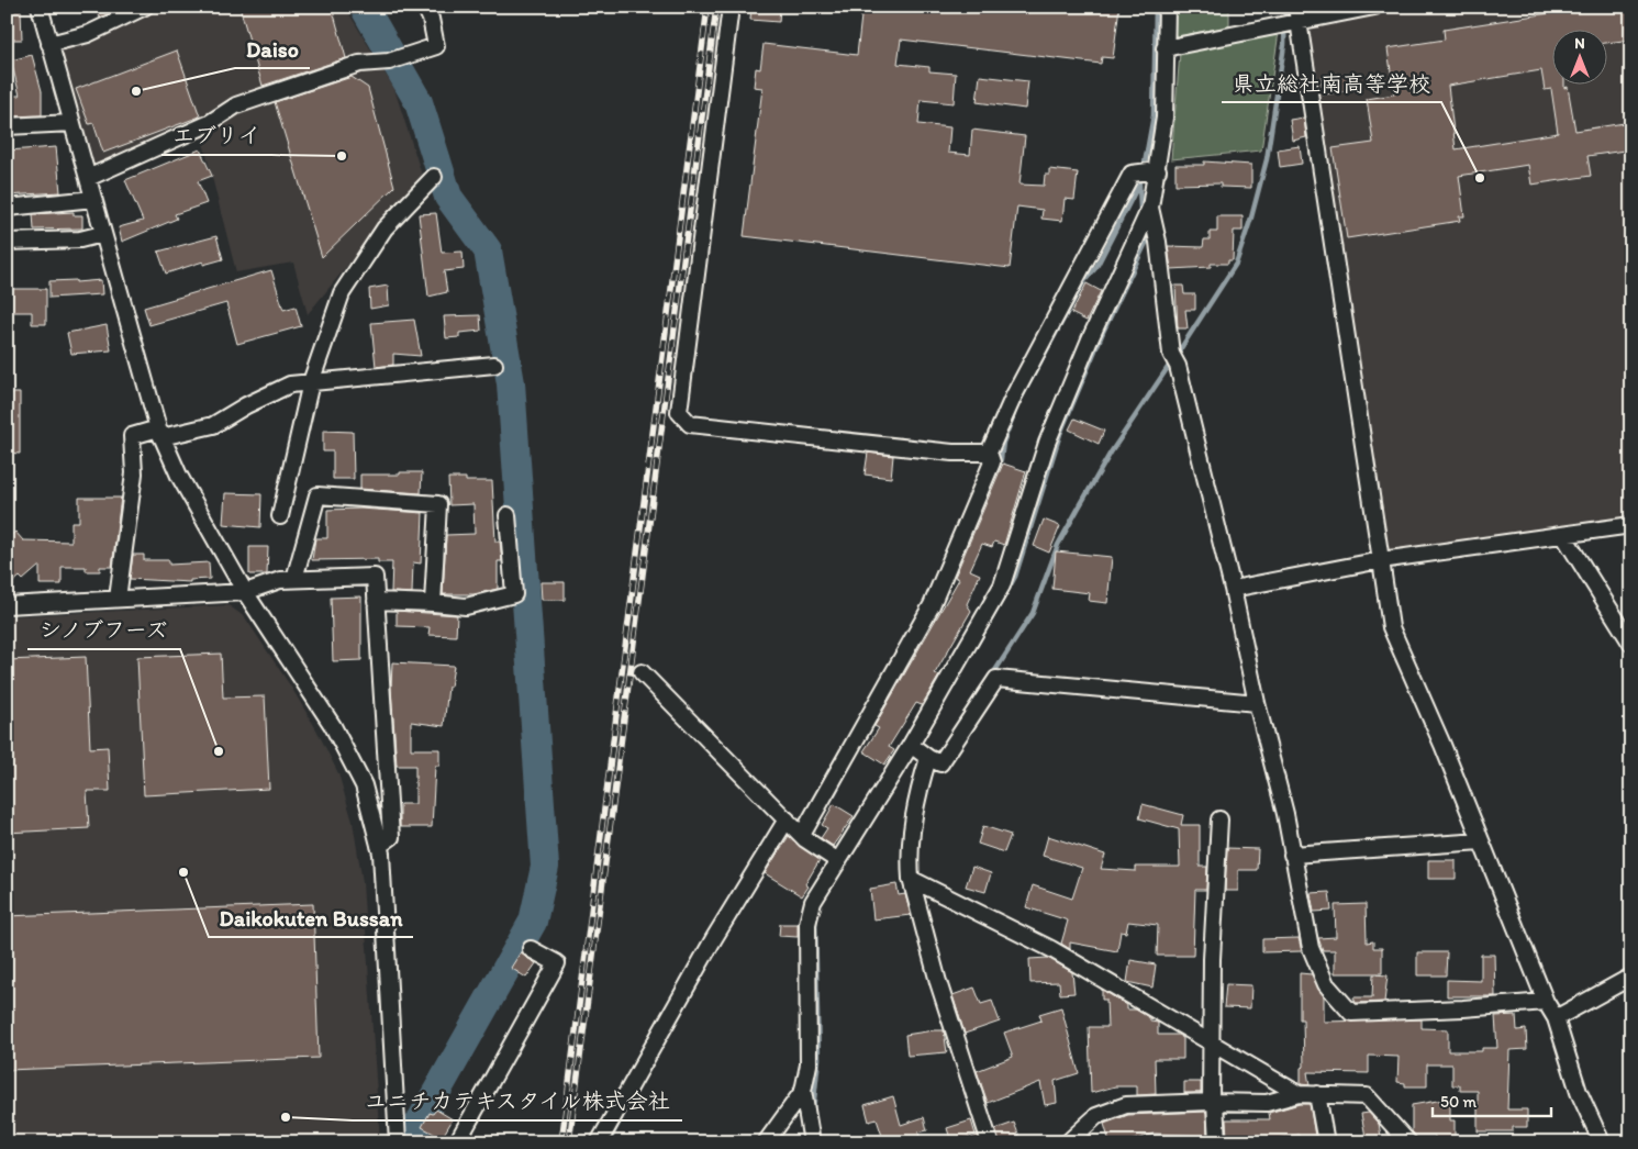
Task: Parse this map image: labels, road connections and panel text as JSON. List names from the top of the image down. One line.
{"places":["Daiso","エブリイ","県立総社南高等学校","シノブフーズ","Daikokuten Bussan","ユニチカテキスタイル株式会社"],"scale_bar":"50 m","north":"top"}
